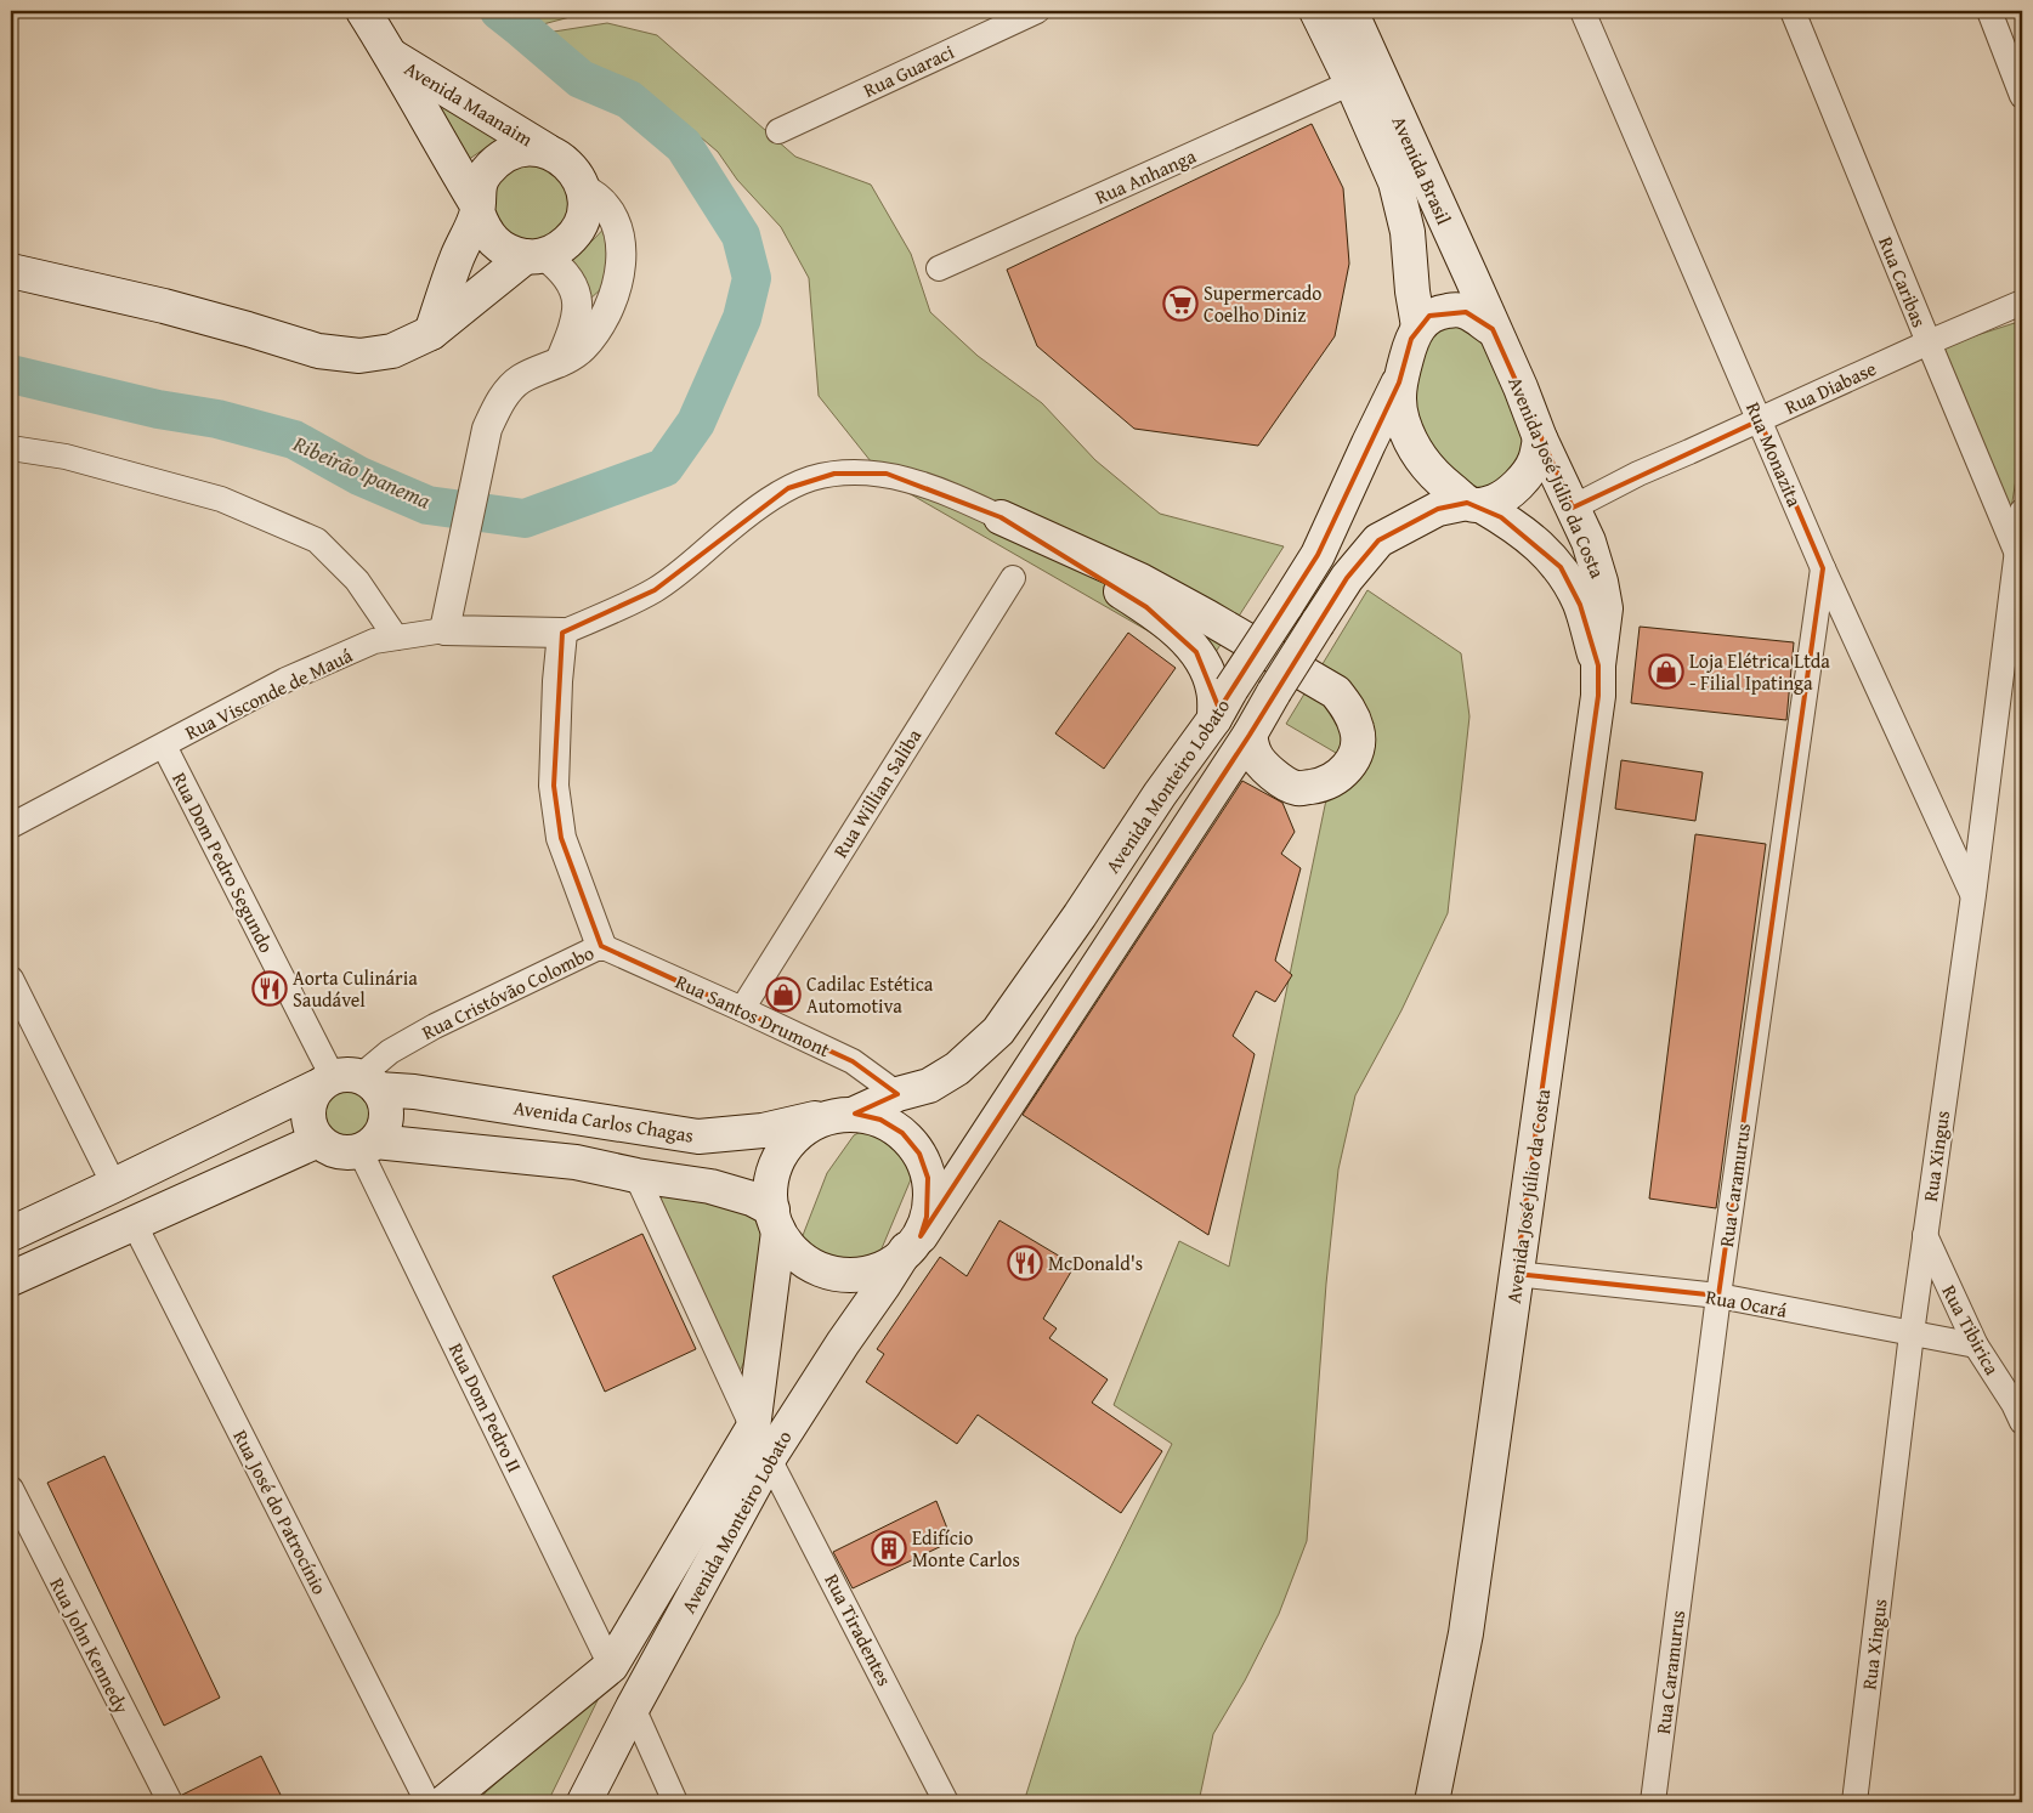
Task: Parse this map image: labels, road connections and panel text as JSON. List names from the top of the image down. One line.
{"streets":{"main road":["Avenida Maanaim","Avenida Brasil","Avenida José Júlio da Costa","Avenida Monteiro Lobato","Avenida Carlos Chagas"],"street":["Rua Guaraci","Rua Anhanga","Rua Caribas","Rua Diabase","Rua Monazita","Rua Visconde de Mauá","Rua Willian Saliba","Rua Dom Pedro Segundo","Rua Cristóvão Colombo","Rua Santos Drumont","Rua Xingus","Rua Caramurus","Rua Ocará","Rua Tibirica","Rua Dom Pedro II","Rua José do Patrocínio","Rua Tiradentes","Rua John Kennedy"]},"crossings":[["Avenida Brasil","Rua Anhanga"],["Avenida Brasil","Avenida José Júlio da Costa"],["Avenida Brasil","Avenida Monteiro Lobato"],["Rua Caribas","Rua Diabase"],["Rua Caribas","Rua Xingus"],["Rua Diabase","Rua Monazita"],["Rua Diabase","Avenida José Júlio da Costa"],["Rua Monazita","Rua Xingus"],["Rua Monazita","Rua Caramurus"],["Avenida José Júlio da Costa","Avenida Monteiro Lobato"],["Avenida José Júlio da Costa","Rua Ocará"],["Rua Visconde de Mauá","Rua Dom Pedro Segundo"],["Rua Visconde de Mauá","Rua Cristóvão Colombo"],["Avenida Monteiro Lobato","Rua Santos Drumont"],["Avenida Monteiro Lobato","Avenida Carlos Chagas"],["Avenida Monteiro Lobato","Rua Dom Pedro II"],["Avenida Monteiro Lobato","Rua Tiradentes"],["Rua Willian Saliba","Rua Santos Drumont"],["Rua Dom Pedro Segundo","Rua Cristóvão Colombo"],["Rua Dom Pedro Segundo","Avenida Carlos Chagas"],["Rua Dom Pedro Segundo","Rua Dom Pedro II"],["Rua Cristóvão Colombo","Rua Santos Drumont"],["Rua Cristóvão Colombo","Avenida Carlos Chagas"],["Rua Cristóvão Colombo","Rua Dom Pedro II"],["Avenida Carlos Chagas","Rua Dom Pedro II"],["Rua Xingus","Rua Ocará"],["Rua Xingus","Rua Tibirica"],["Rua Caramurus","Rua Ocará"],["Rua Ocará","Rua Tibirica"]],"water":["Ribeirão Ipanema"],"places":{"supermarket":["Supermercado Coelho Diniz"],"shop":["Loja Elétrica Ltda - Filial Ipatinga","Cadilac Estética Automotiva"],"restaurant":["Aorta Culinária Saudável","McDonald's"],"building":["Edifício Monte Carlos"]}}
